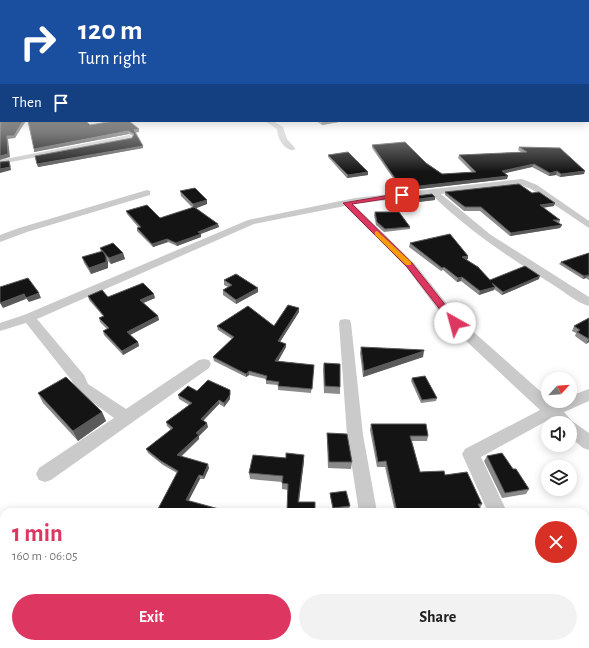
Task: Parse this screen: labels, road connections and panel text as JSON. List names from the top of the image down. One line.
{"north":"top right","page":{"turn":["120 m","Turn right"],"then":"Then","heading":["1 min","160 m · 06:05"],"buttons":["Exit","Share"]}}
